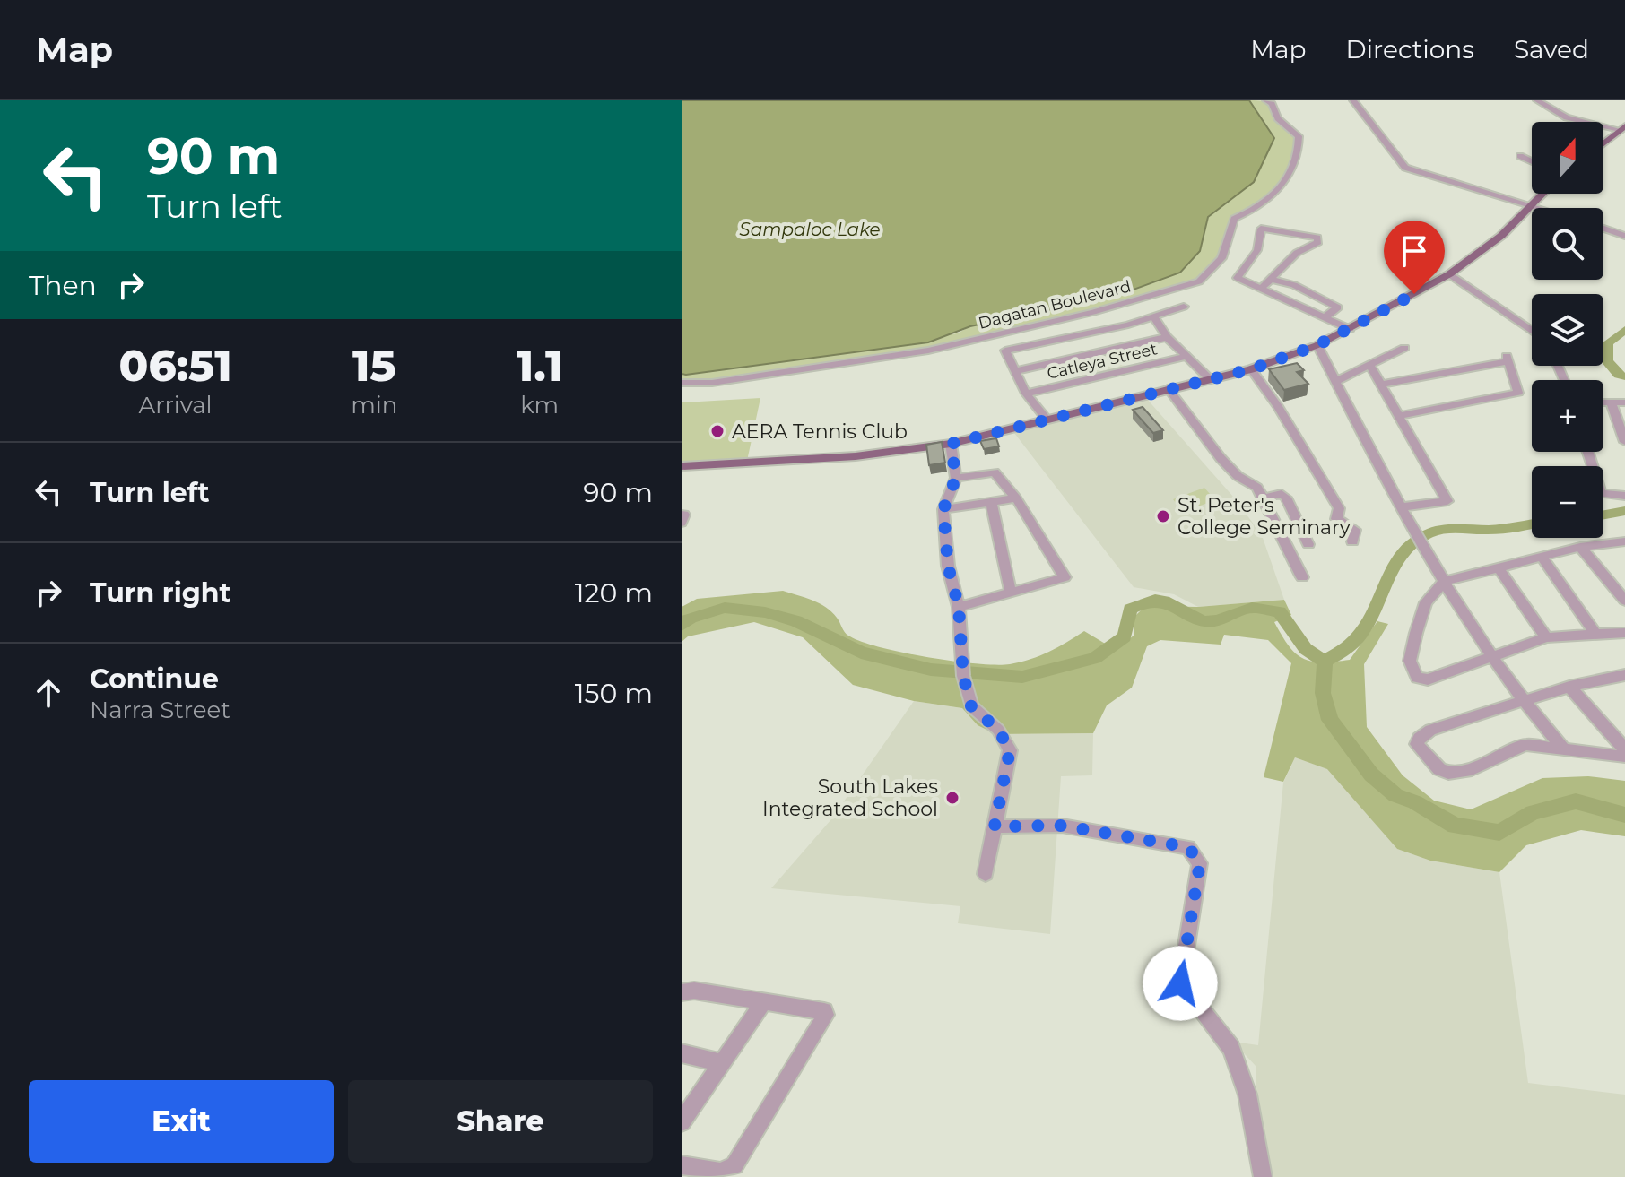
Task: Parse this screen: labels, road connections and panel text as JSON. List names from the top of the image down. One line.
{"streets":{"street":["Dagatan Boulevard","Catleya Street"]},"water":["Sampaloc Lake"],"places":["AERA Tennis Club","St. Peter's College Seminary","South Lakes Integrated School"],"north":"top","page":{"header":"Map","nav":["Map","Directions","Saved"],"turn":["90 m","Turn left"],"map_buttons":["+","−"],"then":"Then","eta":["06:51","Arrival","15","min","1.1","km"],"list":[{"name":"Turn left","value":"90 m"},{"name":"Turn right","value":"120 m"},{"name":"Continue","note":"Narra Street","value":"150 m"}],"buttons":["Exit","Share"]}}
